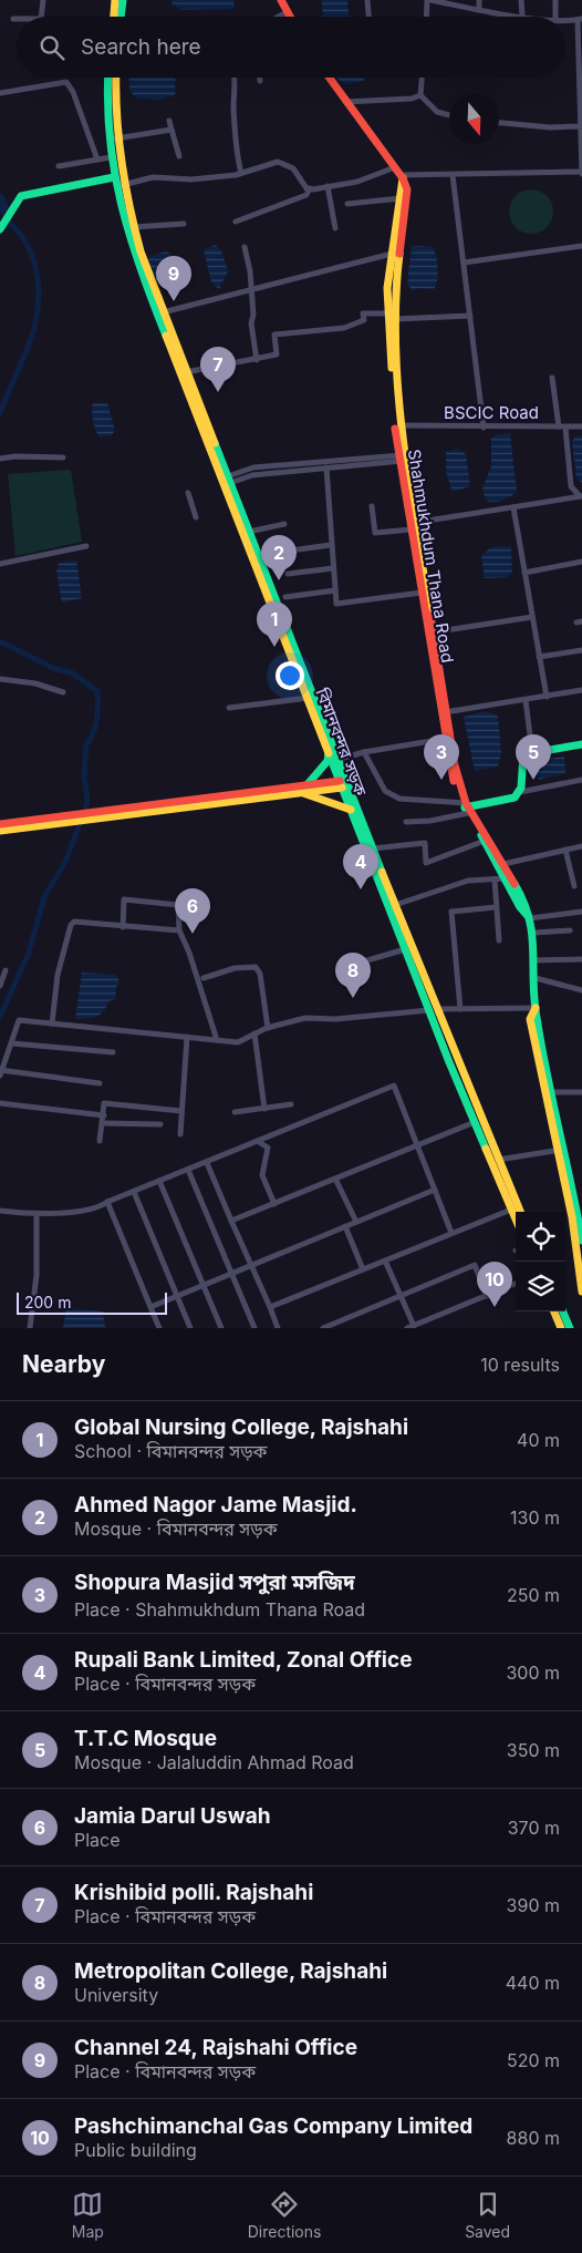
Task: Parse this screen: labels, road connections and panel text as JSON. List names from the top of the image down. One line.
{"streets":{"main road":["Shahmukhdum Thana Road","বিমানবন্দর সড়ক"],"street":["BSCIC Road"]},"crossings":[["BSCIC Road","Shahmukhdum Thana Road"]],"scale_bar":"200 m","north":"bottom","page":{"search":"Search here","pins":["9","7","2","1","3","5","4","6","8","10"],"scale":"200 m","heading":["Nearby","10 results"],"list":[{"mark":"1","name":"Global Nursing College, Rajshahi","note":"School · বিমানবন্দর সড়ক","value":"40 m"},{"mark":"2","name":"Ahmed Nagor Jame Masjid.","note":"Mosque · বিমানবন্দর সড়ক","value":"130 m"},{"mark":"3","name":"Shopura Masjid সপুরা মসজিদ","note":"Place · Shahmukhdum Thana Road","value":"250 m"},{"mark":"4","name":"Rupali Bank Limited, Zonal Office","note":"Place · বিমানবন্দর সড়ক","value":"300 m"},{"mark":"5","name":"T.T.C Mosque","note":"Mosque · Jalaluddin Ahmad Road","value":"350 m"},{"mark":"6","name":"Jamia Darul Uswah","note":"Place","value":"370 m"},{"mark":"7","name":"Krishibid polli. Rajshahi","note":"Place · বিমানবন্দর সড়ক","value":"390 m"},{"mark":"8","name":"Metropolitan College, Rajshahi","note":"University","value":"440 m"},{"mark":"9","name":"Channel 24, Rajshahi Office","note":"Place · বিমানবন্দর সড়ক","value":"520 m"},{"mark":"10","name":"Pashchimanchal Gas Company Limited","note":"Public building","value":"880 m"}],"nav":["Map","Directions","Saved"]}}
